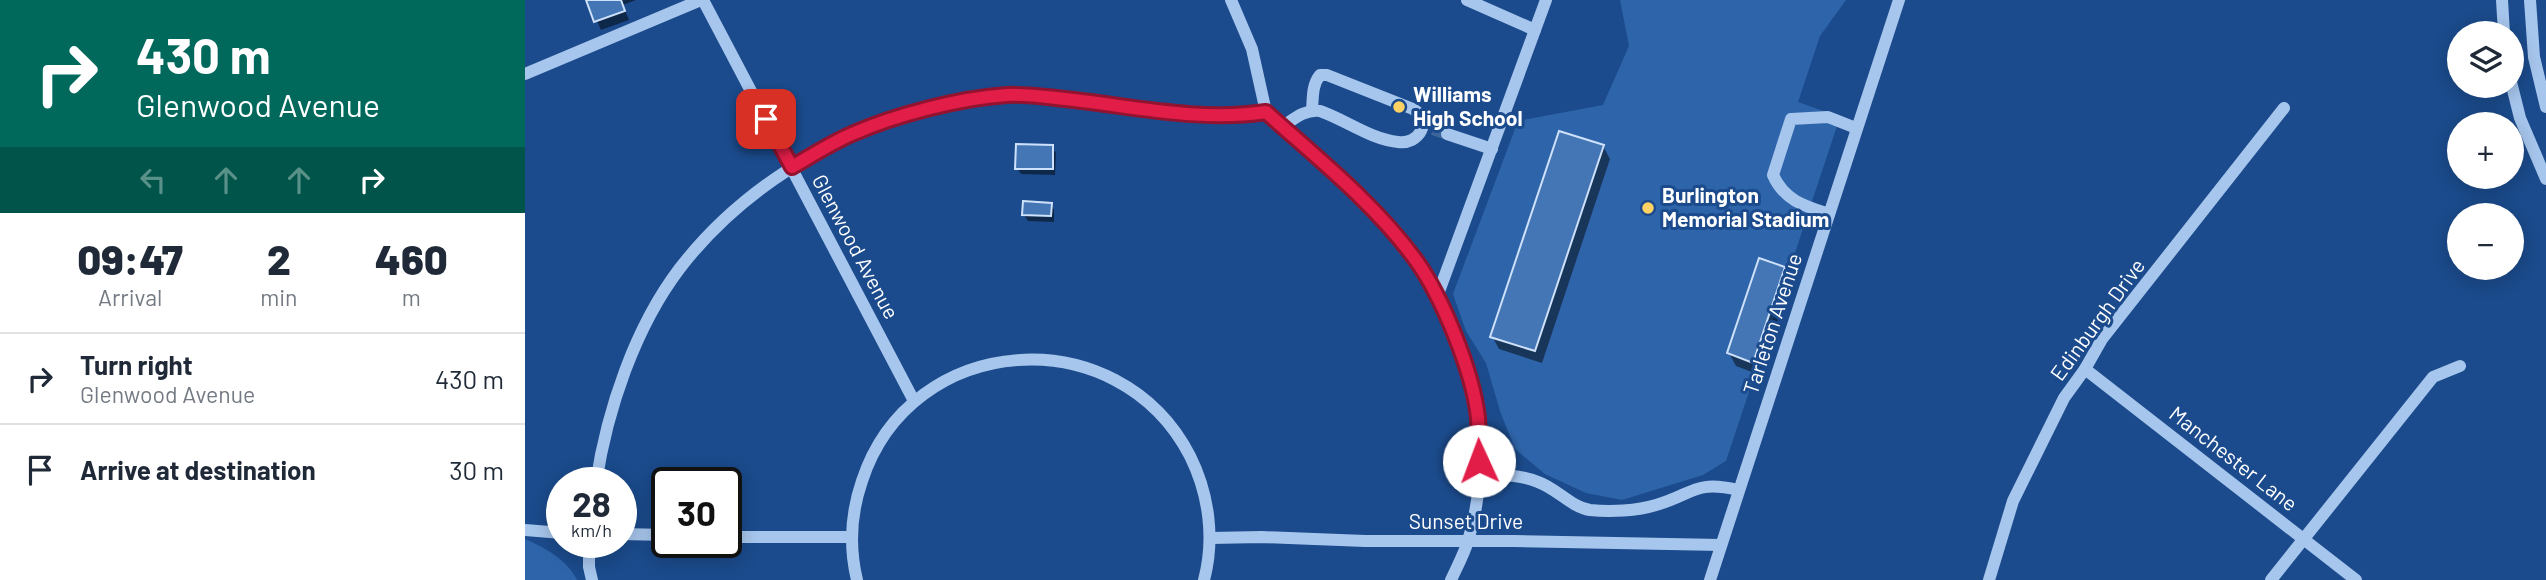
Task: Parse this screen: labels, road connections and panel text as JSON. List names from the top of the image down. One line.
{"streets":{"street":["Glenwood Avenue","Edinburgh Drive","Tarleton Avenue","Manchester Lane","Sunset Drive"]},"crossings":[["Edinburgh Drive","Manchester Lane"],["Tarleton Avenue","Sunset Drive"]],"places":["Williams High School","Burlington Memorial Stadium"],"page":{"turn":["430 m","Glenwood Avenue"],"map_buttons":["+","−"],"eta":["09:47","Arrival","2","min","460","m"],"list":[{"name":"Turn right","note":"Glenwood Avenue","value":"430 m"},{"name":"Arrive at destination","value":"30 m"}],"speed":"28 km/h","limit":"30"}}
